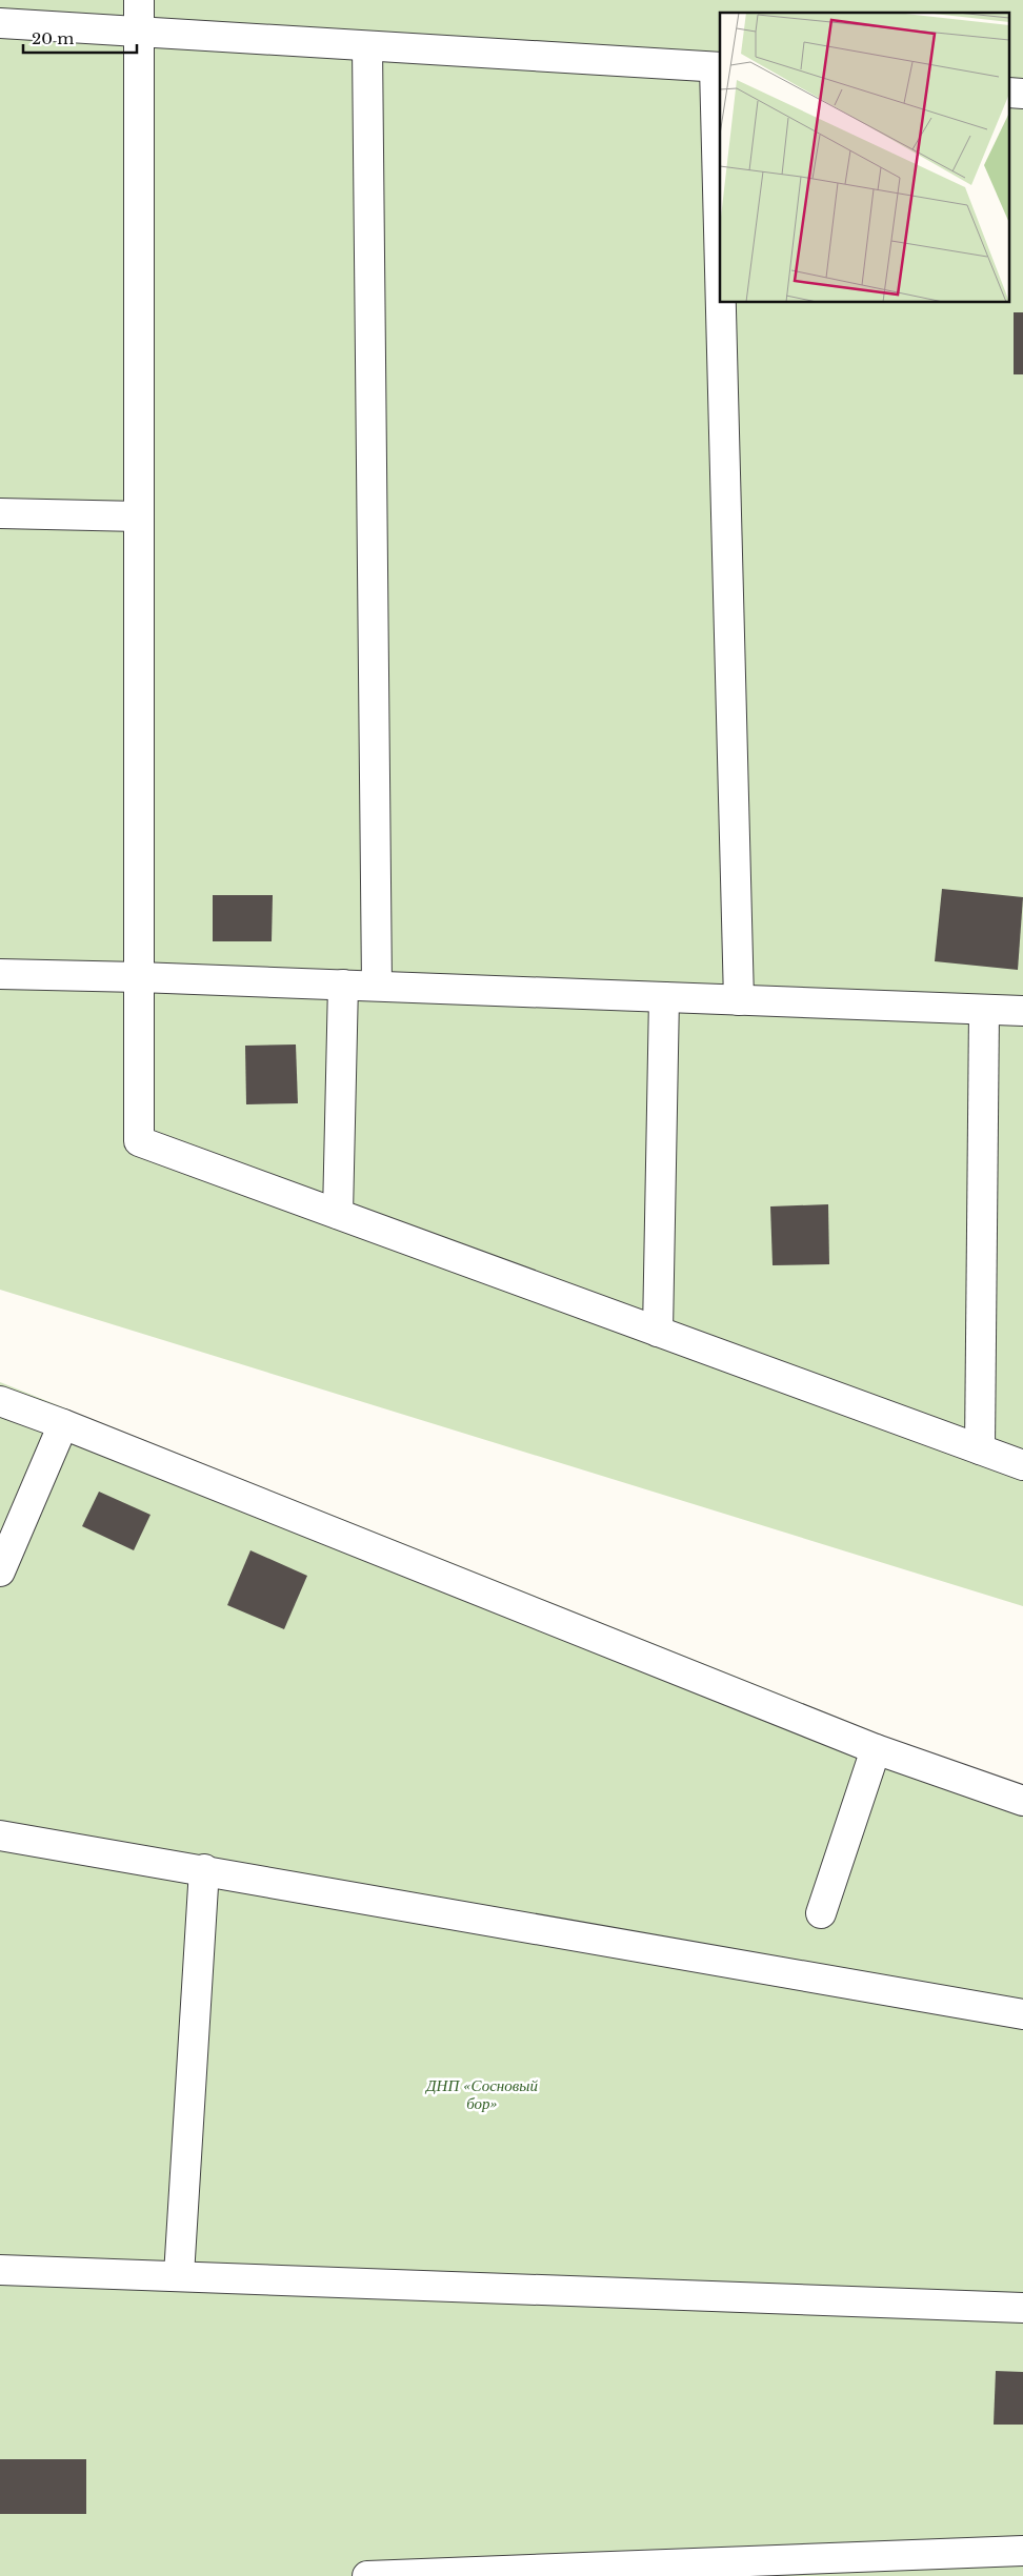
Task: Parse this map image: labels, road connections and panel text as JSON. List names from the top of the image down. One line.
{"parks":["ДНП «Сосновый бор»"],"scale_bar":"20 m"}
